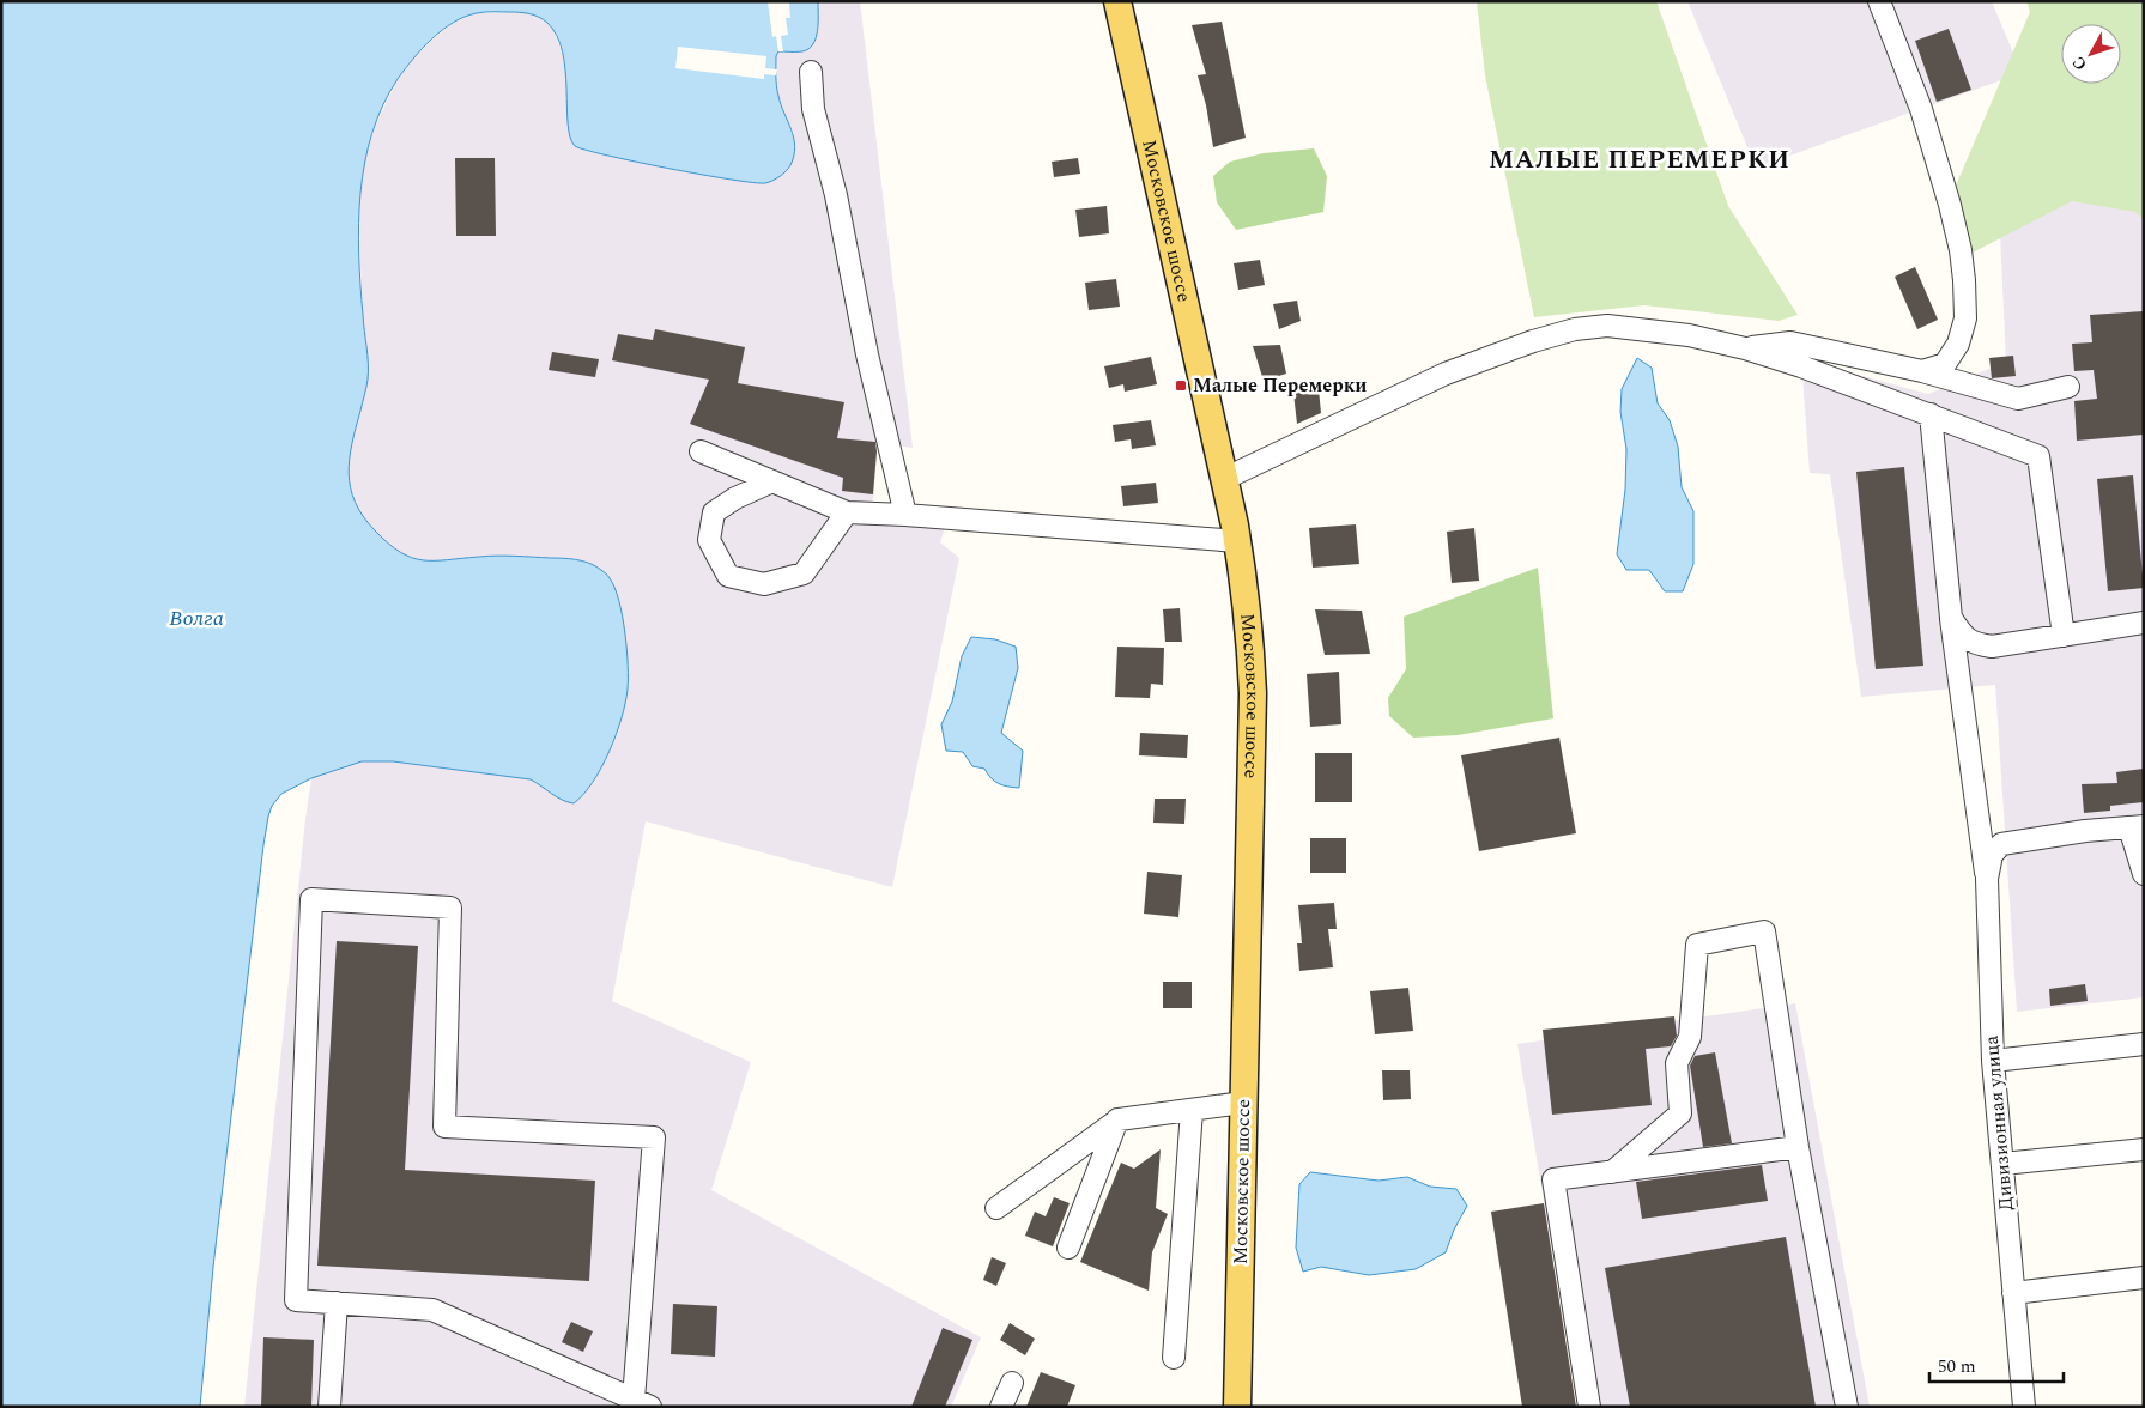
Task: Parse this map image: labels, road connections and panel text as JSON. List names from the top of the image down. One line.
{"streets":{"main road":["Московское шоссе"],"street":["Дивизионная улица"]},"districts":["МАЛЫЕ ПЕРЕМЕРКИ"],"water":["Волга"],"places":{"transit":["Малые Перемерки"]},"scale_bar":"50 m","north":"bottom left"}
